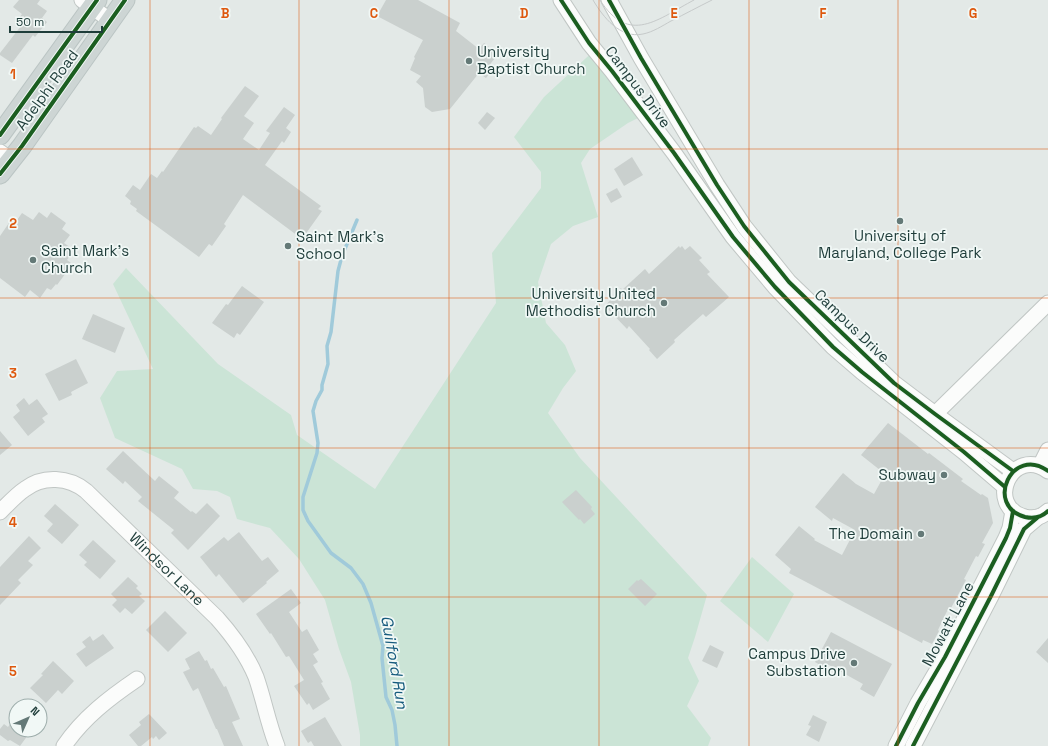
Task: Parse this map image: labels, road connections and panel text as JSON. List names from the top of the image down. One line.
{"streets":{"main road":["Adelphi Road"],"street":["Campus Drive","Windsor Lane","Mowatt Lane"]},"water":["Guilford Run"],"places":["University Baptist Church","University of Maryland, College Park","Saint Mark's School","Saint Mark's Church","University United Methodist Church","Subway","The Domain","Campus Drive Substation"],"scale_bar":"50 m","north":"top right","grid":{"columns":["B","C","D","E","F","G"],"rows":["1","2","3","4","5"]}}
